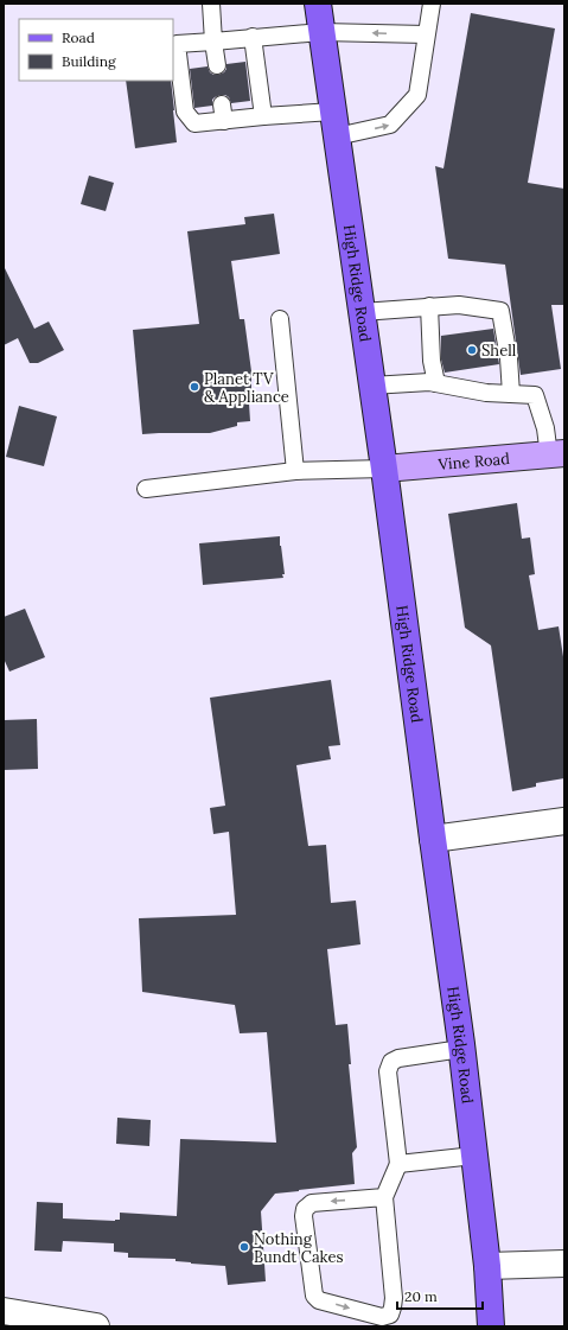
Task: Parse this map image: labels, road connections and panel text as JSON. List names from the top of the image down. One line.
{"streets":{"main road":["High Ridge Road"],"street":["Vine Road"]},"crossings":[["High Ridge Road","Vine Road"]],"places":["Shell","Planet TV & Appliance","Nothing Bundt Cakes"],"legend":["Road","Building"],"scale_bar":"20 m"}
